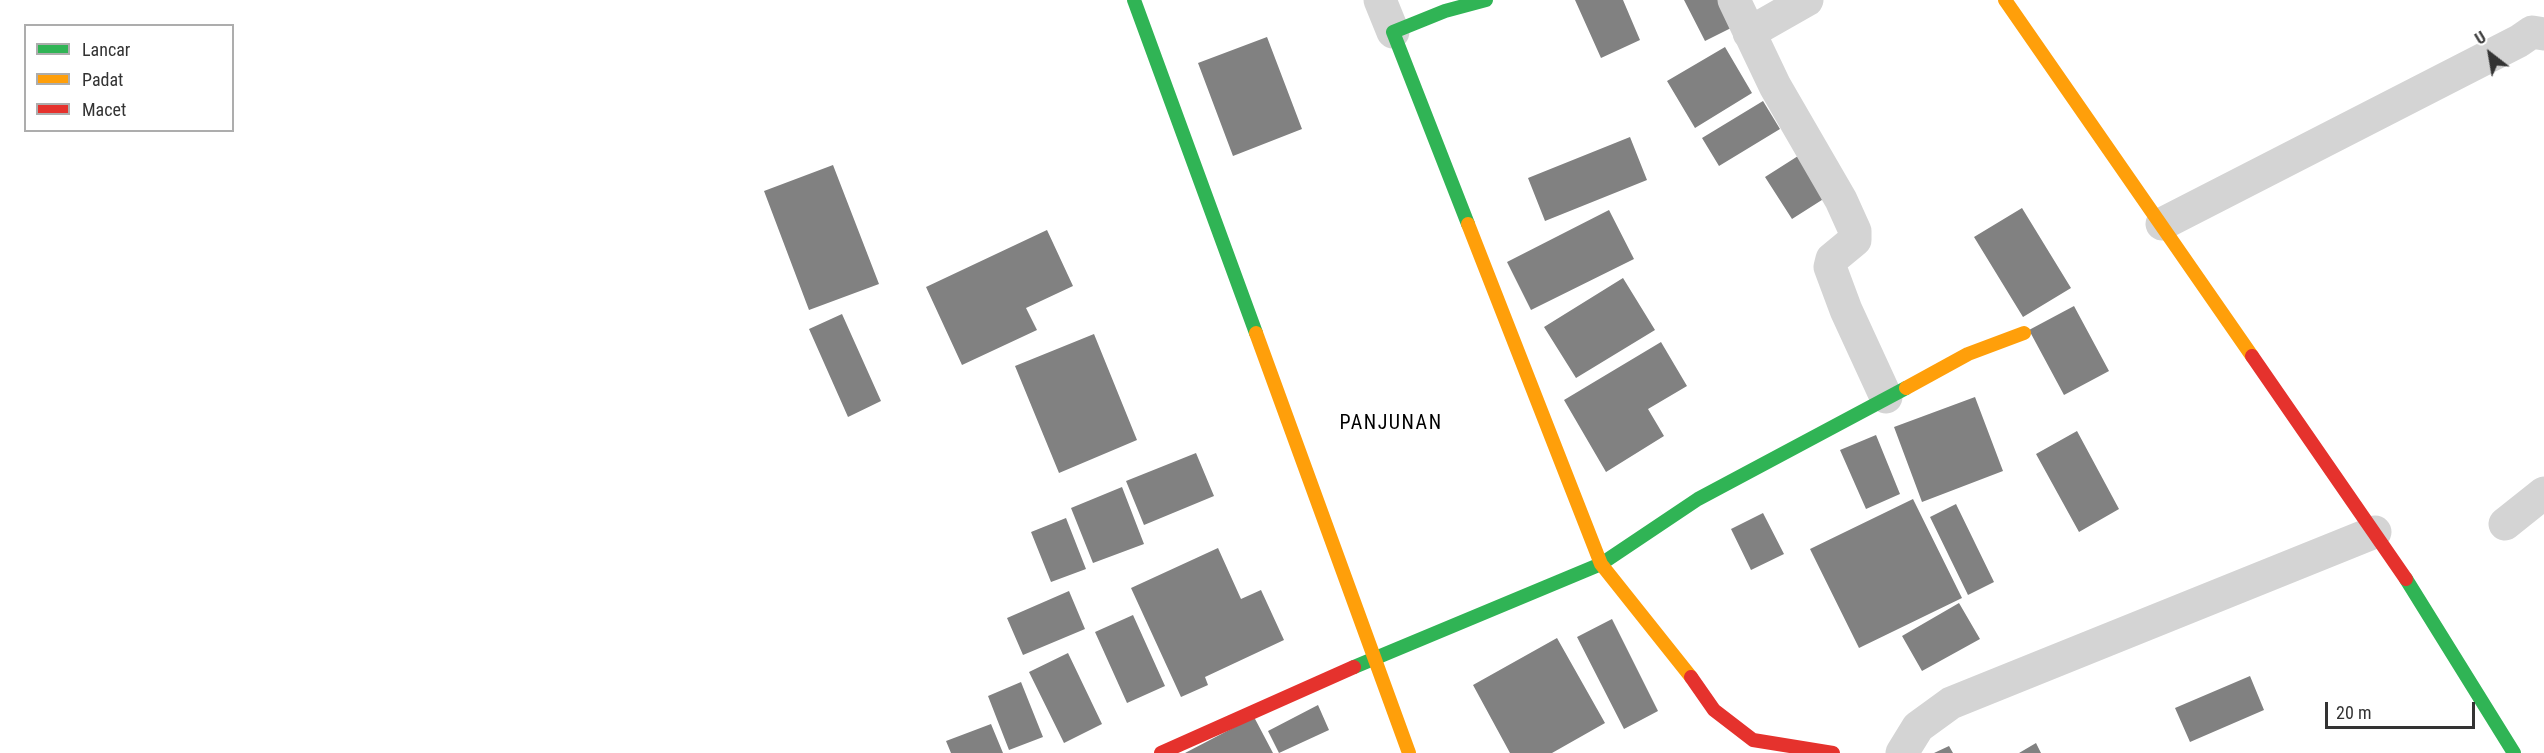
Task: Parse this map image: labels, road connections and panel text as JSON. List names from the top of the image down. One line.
{"districts":["PANJUNAN"],"legend":["Lancar","Padat","Macet"],"scale_bar":"20 m","north":"top left"}
